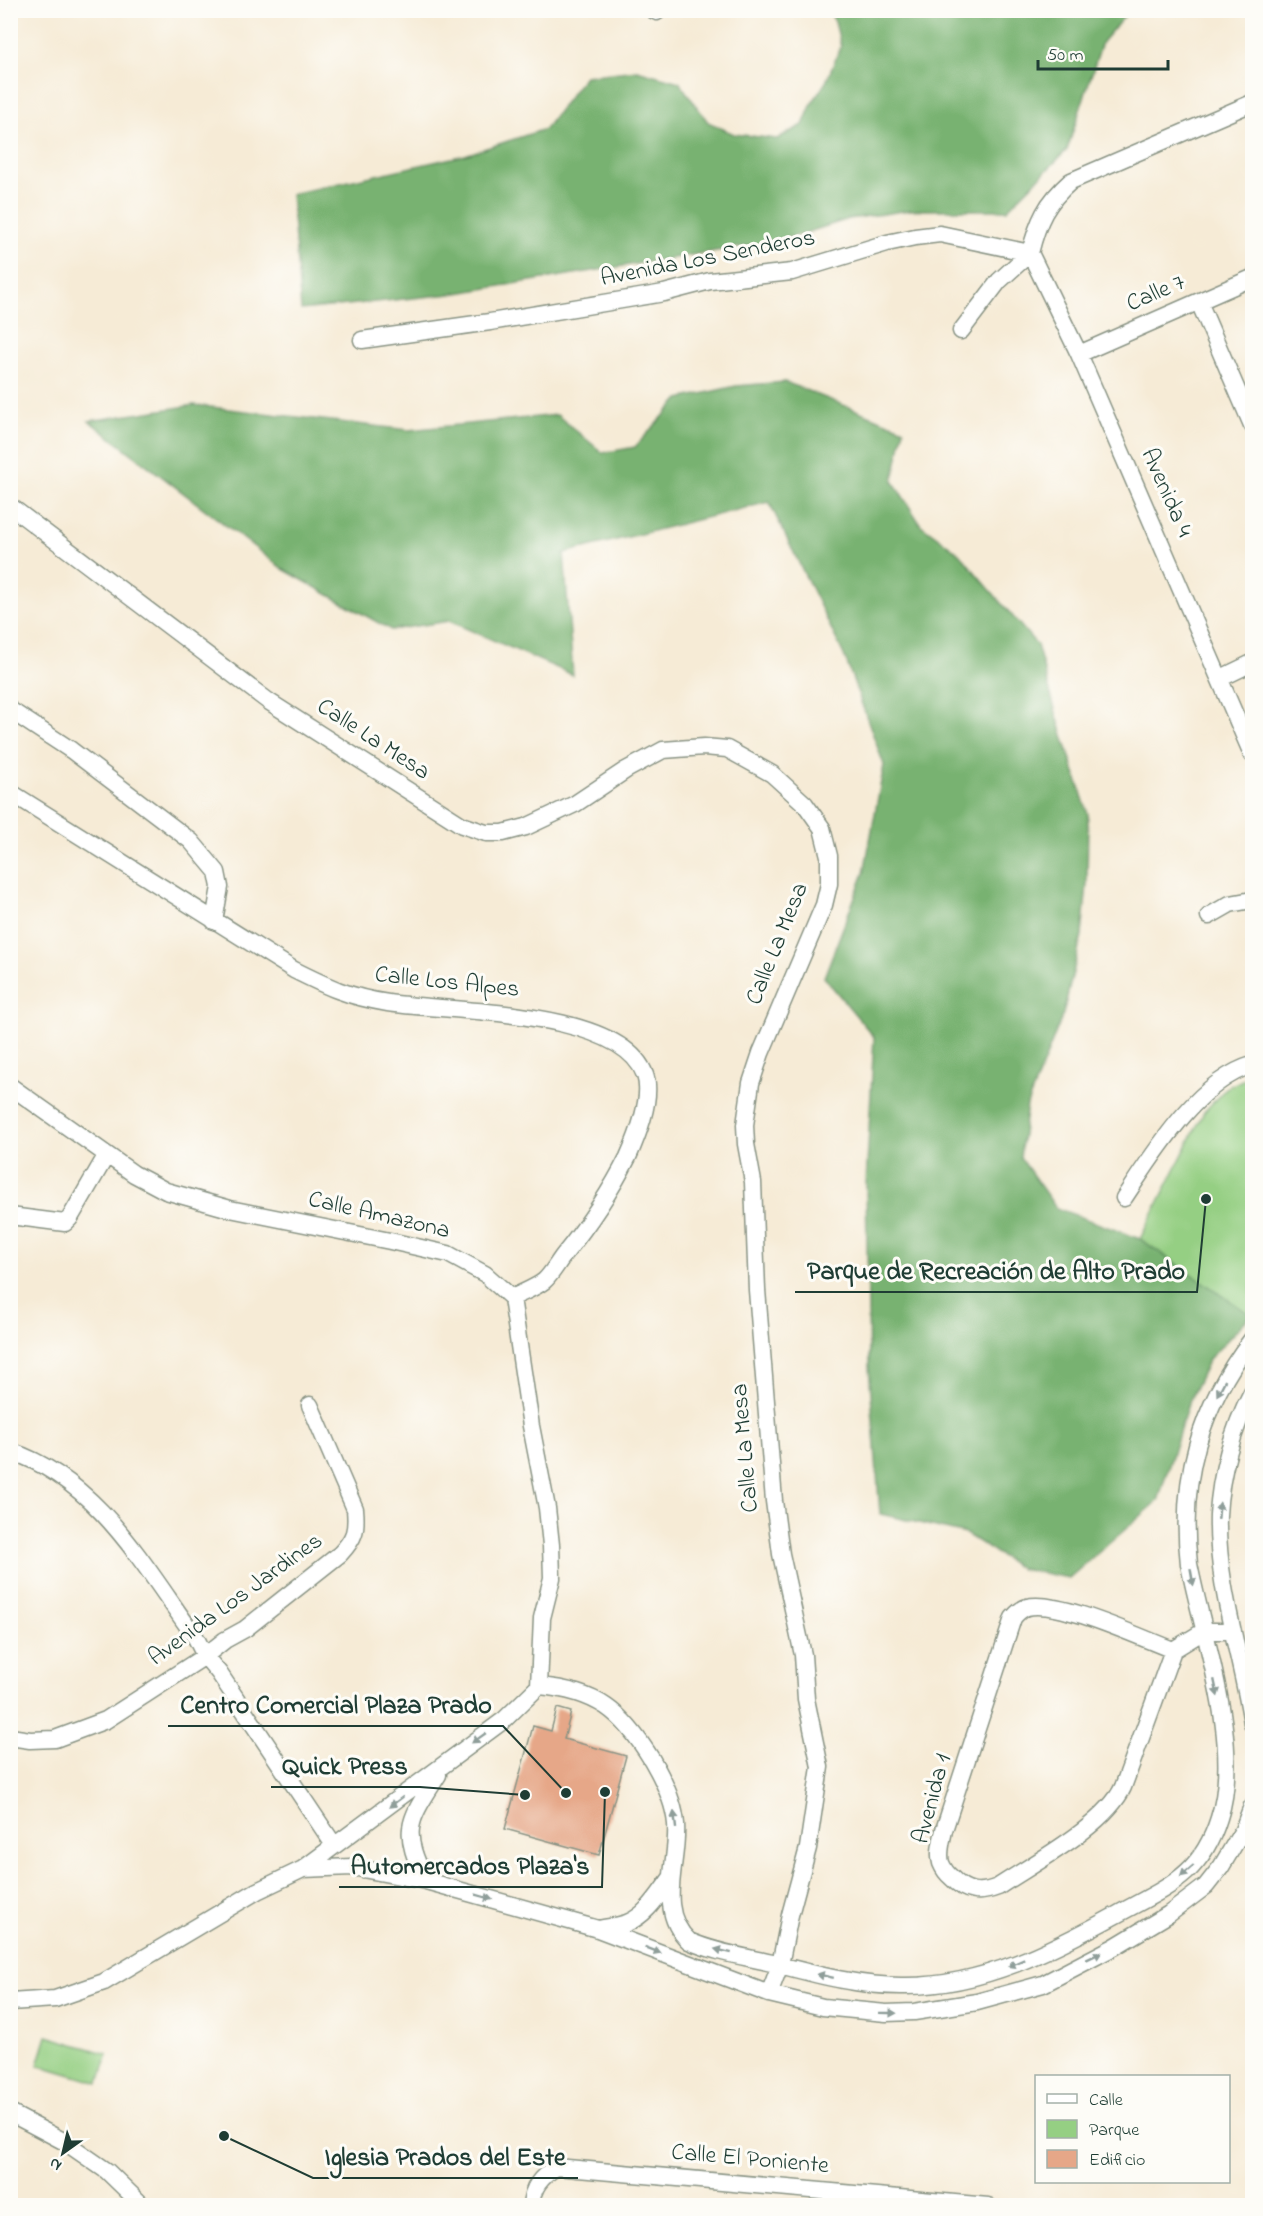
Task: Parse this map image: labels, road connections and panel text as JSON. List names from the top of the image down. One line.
{"streets":{"street":["Avenida Los Senderos","Calle 7","Avenida 4","Calle La Mesa","Calle Los Alpes","Calle Amazona","Avenida Los Jardines","Avenida 1","Calle El Poniente"]},"crossings":[["Avenida Los Senderos","Avenida 4"],["Calle 7","Avenida 4"],["Calle Los Alpes","Calle Amazona"]],"places":["Parque de Recreación de Alto Prado","Automercados Plaza's","Centro Comercial Plaza Prado","Quick Press","Iglesia Prados del Este"],"legend":["Calle","Parque","Edificio"],"scale_bar":"50 m","north":"bottom left"}
